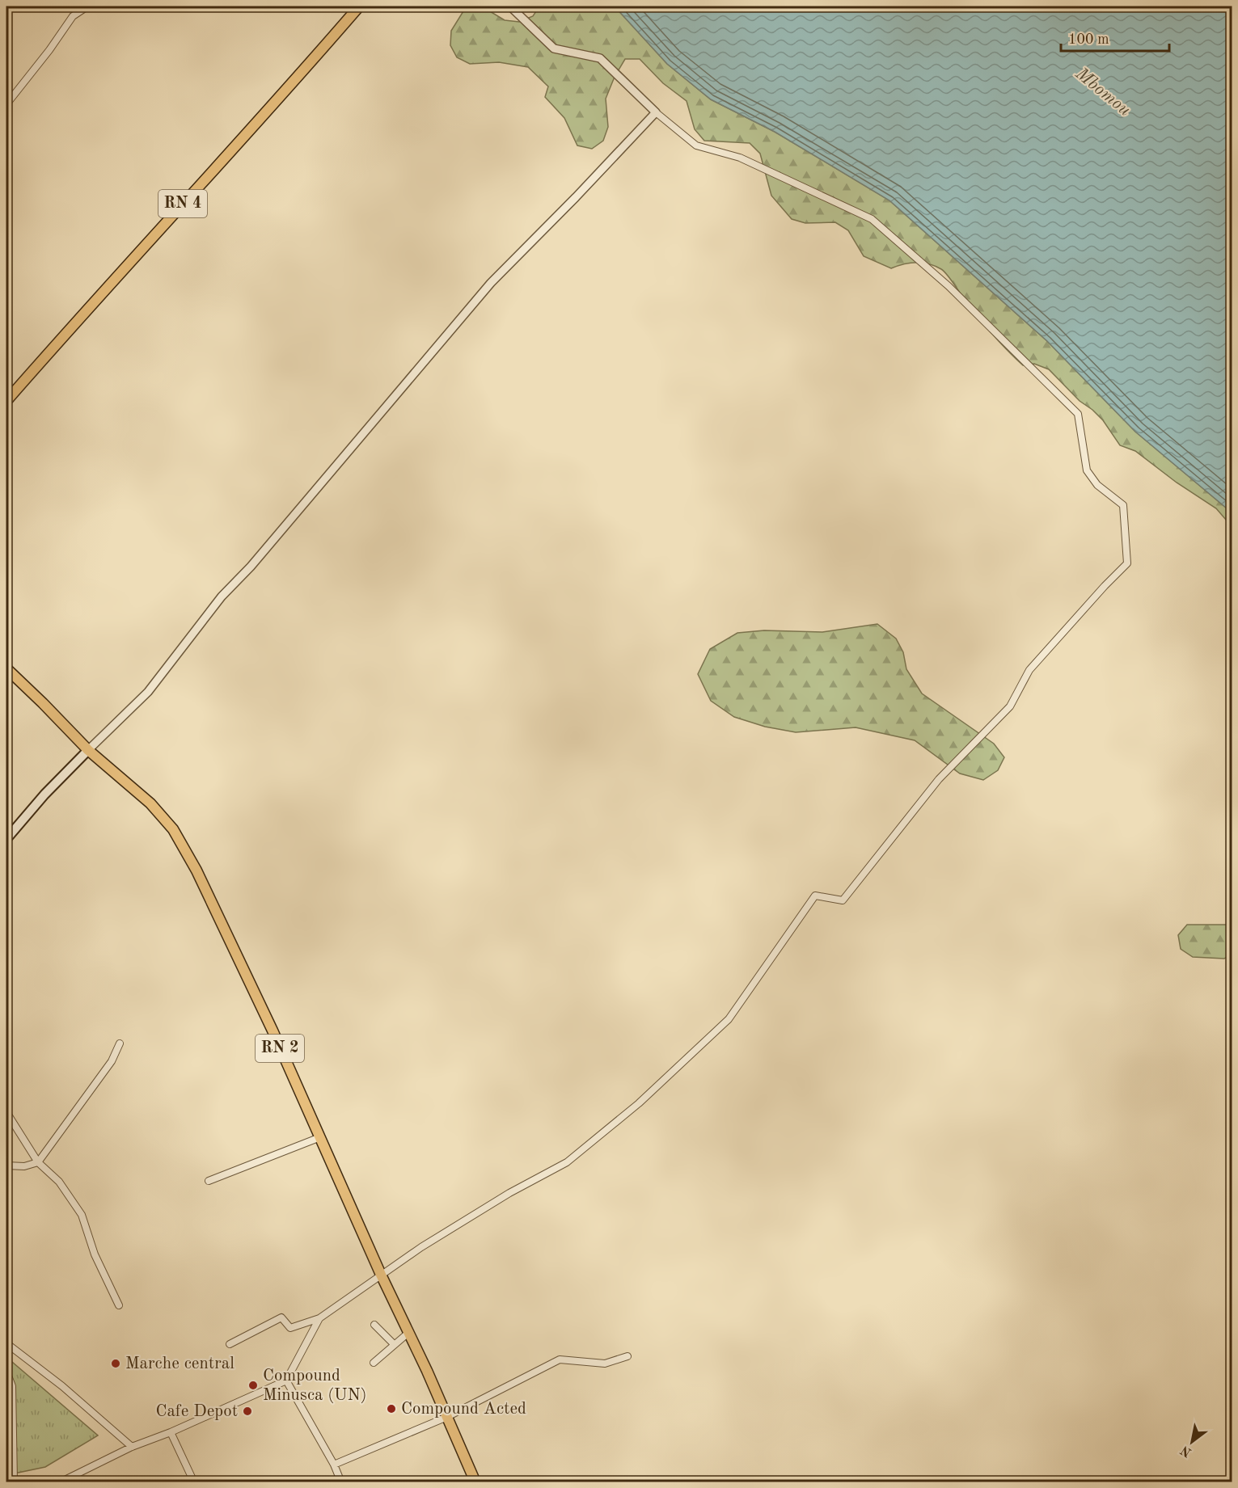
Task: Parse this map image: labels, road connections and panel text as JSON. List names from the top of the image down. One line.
{"streets":{"main road":["RN 4","RN 2"]},"water":["Mbomou"],"places":["Marche central","Compound Minusca (UN)","Compound Acted","Cafe Depot"],"scale_bar":"100 m","north":"bottom left"}
